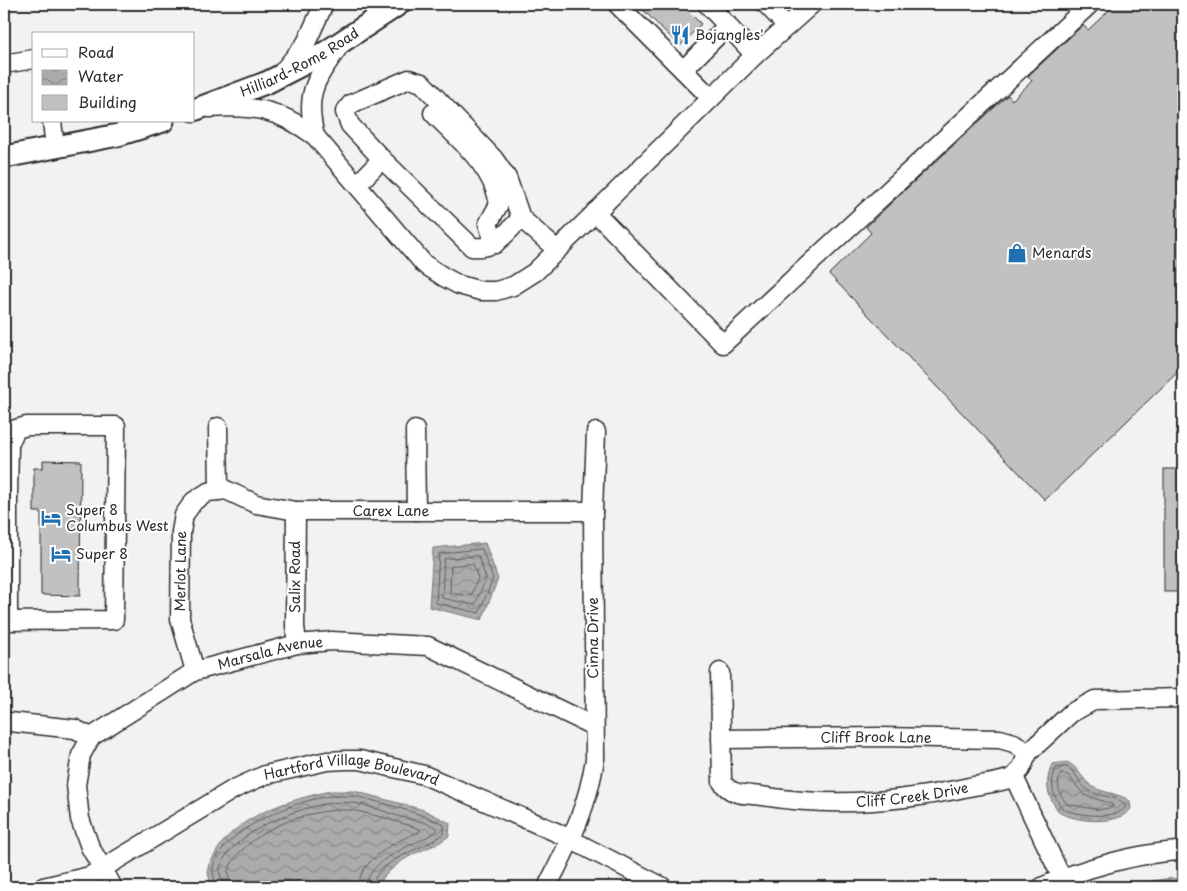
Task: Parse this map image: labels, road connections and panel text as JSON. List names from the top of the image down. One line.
{"streets":{"main road":["Hilliard-Rome Road"],"street":["Carex Lane","Merlot Lane","Salix Road","Cinna Drive","Marsala Avenue","Cliff Brook Lane","Hartford Village Boulevard","Cliff Creek Drive"]},"crossings":[["Carex Lane","Merlot Lane"],["Carex Lane","Salix Road"],["Carex Lane","Cinna Drive"],["Merlot Lane","Marsala Avenue"],["Salix Road","Marsala Avenue"],["Cinna Drive","Marsala Avenue"],["Cinna Drive","Hartford Village Boulevard"],["Marsala Avenue","Hartford Village Boulevard"],["Cliff Brook Lane","Cliff Creek Drive"]],"places":{"restaurant":["Bojangles'"],"shop":["Menards"],"hotel":["Super 8 Columbus West","Super 8"]},"legend":["Road","Water","Building"]}
